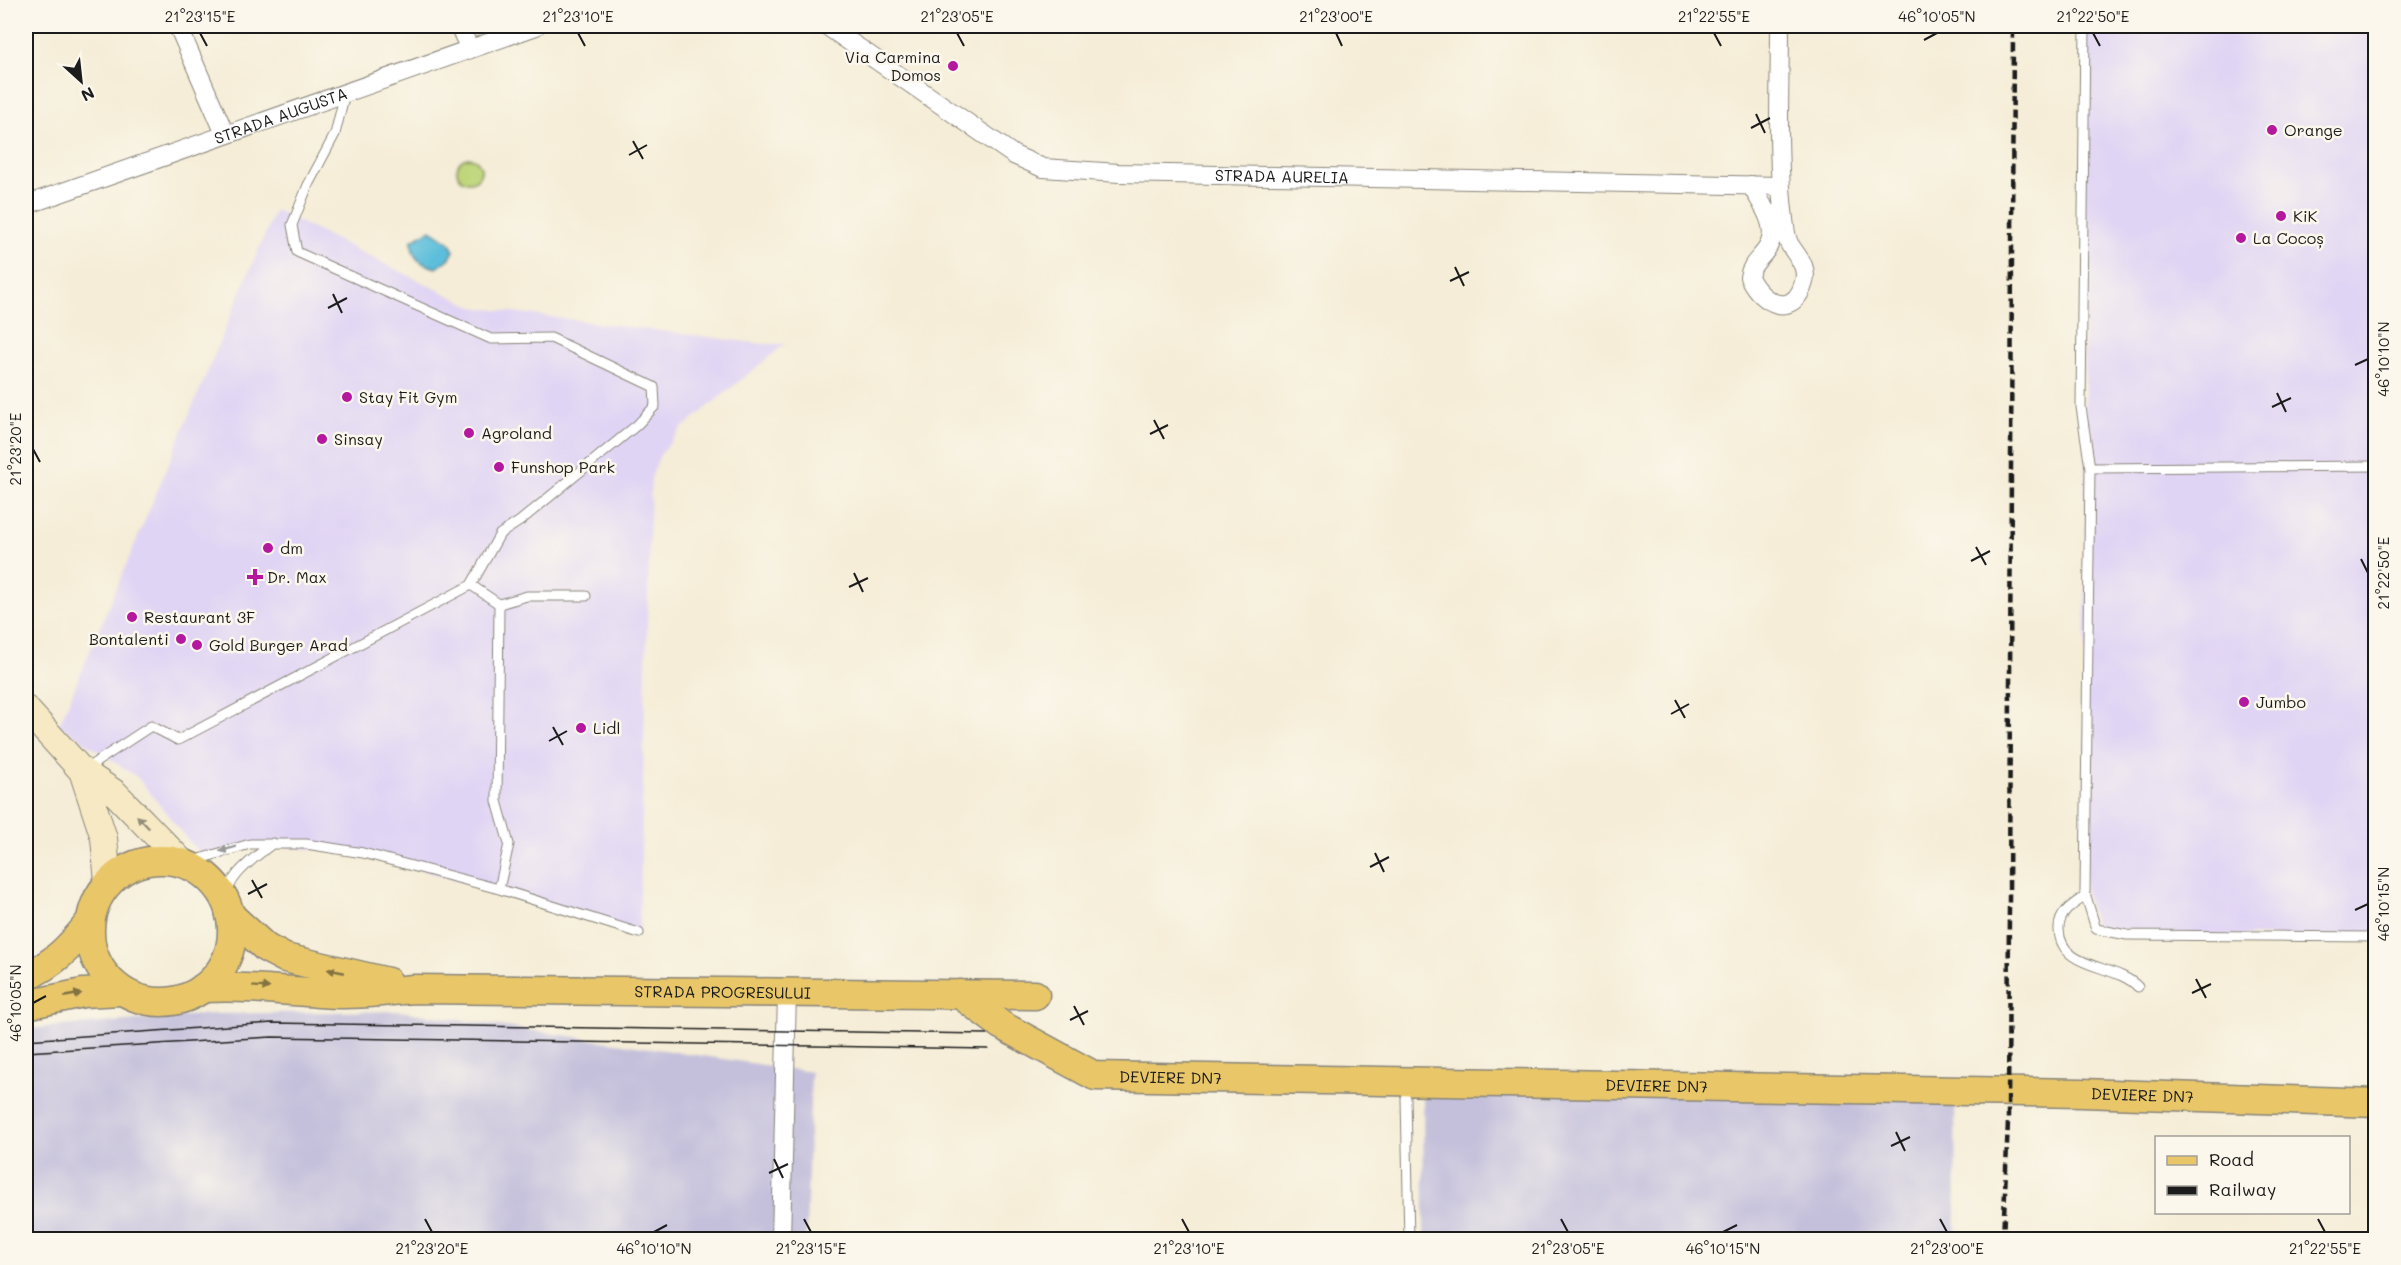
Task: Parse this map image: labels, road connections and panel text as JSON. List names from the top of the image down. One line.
{"streets":{"main road":["STRADA PROGRESULUI","DEVIERE DN7"],"street":["STRADA AUGUSTA","STRADA AURELIA"]},"crossings":[["STRADA PROGRESULUI","DEVIERE DN7"]],"places":{"other":["Via Carmina Domos","Orange","KiK","La Cocoș","Stay Fit Gym","Agroland","Sinsay","Funshop Park","dm","Restaurant 3F","Bontalenti","Gold Burger Arad","Jumbo","Lidl"],"health":["Dr. Max"]},"legend":["Road","Railway"],"north":"bottom right","coordinates":["21°23'15\"E","21°23'10\"E","21°23'05\"E","21°23'00\"E","21°22'55\"E","46°10'05\"N","21°22'50\"E","46°10'10\"N","21°23'20\"E","46°10'15\"N"]}
